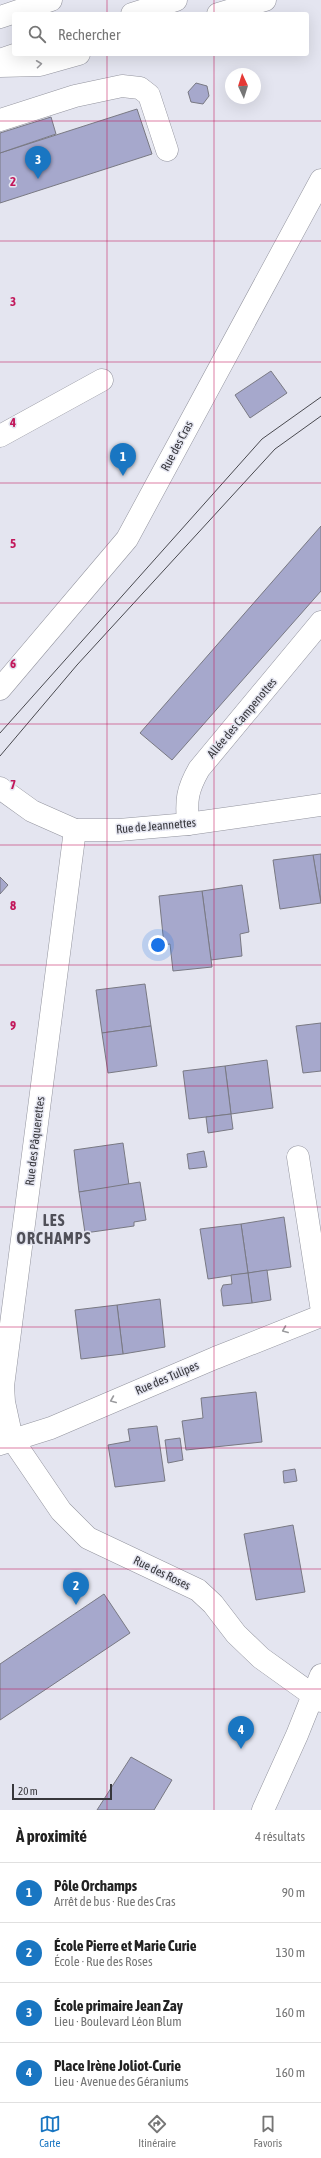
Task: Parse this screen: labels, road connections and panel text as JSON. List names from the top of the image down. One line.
{"streets":{"street":["Rue des Cras","Allée des Campenottes","Rue de Jeannettes","Rue des Pâquerettes","Rue des Tulipes","Rue des Roses"]},"crossings":[["Allée des Campenottes","Rue de Jeannettes"],["Rue de Jeannettes","Rue des Pâquerettes"],["Rue des Pâquerettes","Rue des Tulipes"],["Rue des Pâquerettes","Rue des Roses"],["Rue des Tulipes","Rue des Roses"]],"one_way":["Rue des Tulipes"],"districts":["LES ORCHAMPS"],"scale_bar":"20 m","north":"top","page":{"search":"Rechercher","pins":["3","1","2","4"],"scale":"20 m","heading":["À proximité","4 résultats"],"list":[{"mark":"1","name":"Pôle Orchamps","note":"Arrêt de bus · Rue des Cras","value":"90 m"},{"mark":"2","name":"École Pierre et Marie Curie","note":"École · Rue des Roses","value":"130 m"},{"mark":"3","name":"École primaire Jean Zay","note":"Lieu · Boulevard Léon Blum","value":"160 m"},{"mark":"4","name":"Place Irène Joliot-Curie","note":"Lieu · Avenue des Géraniums","value":"160 m"}],"nav":["Carte","Itinéraire","Favoris"]},"grid":{"rows":["2","3","4","5","6","7","8","9"]}}
